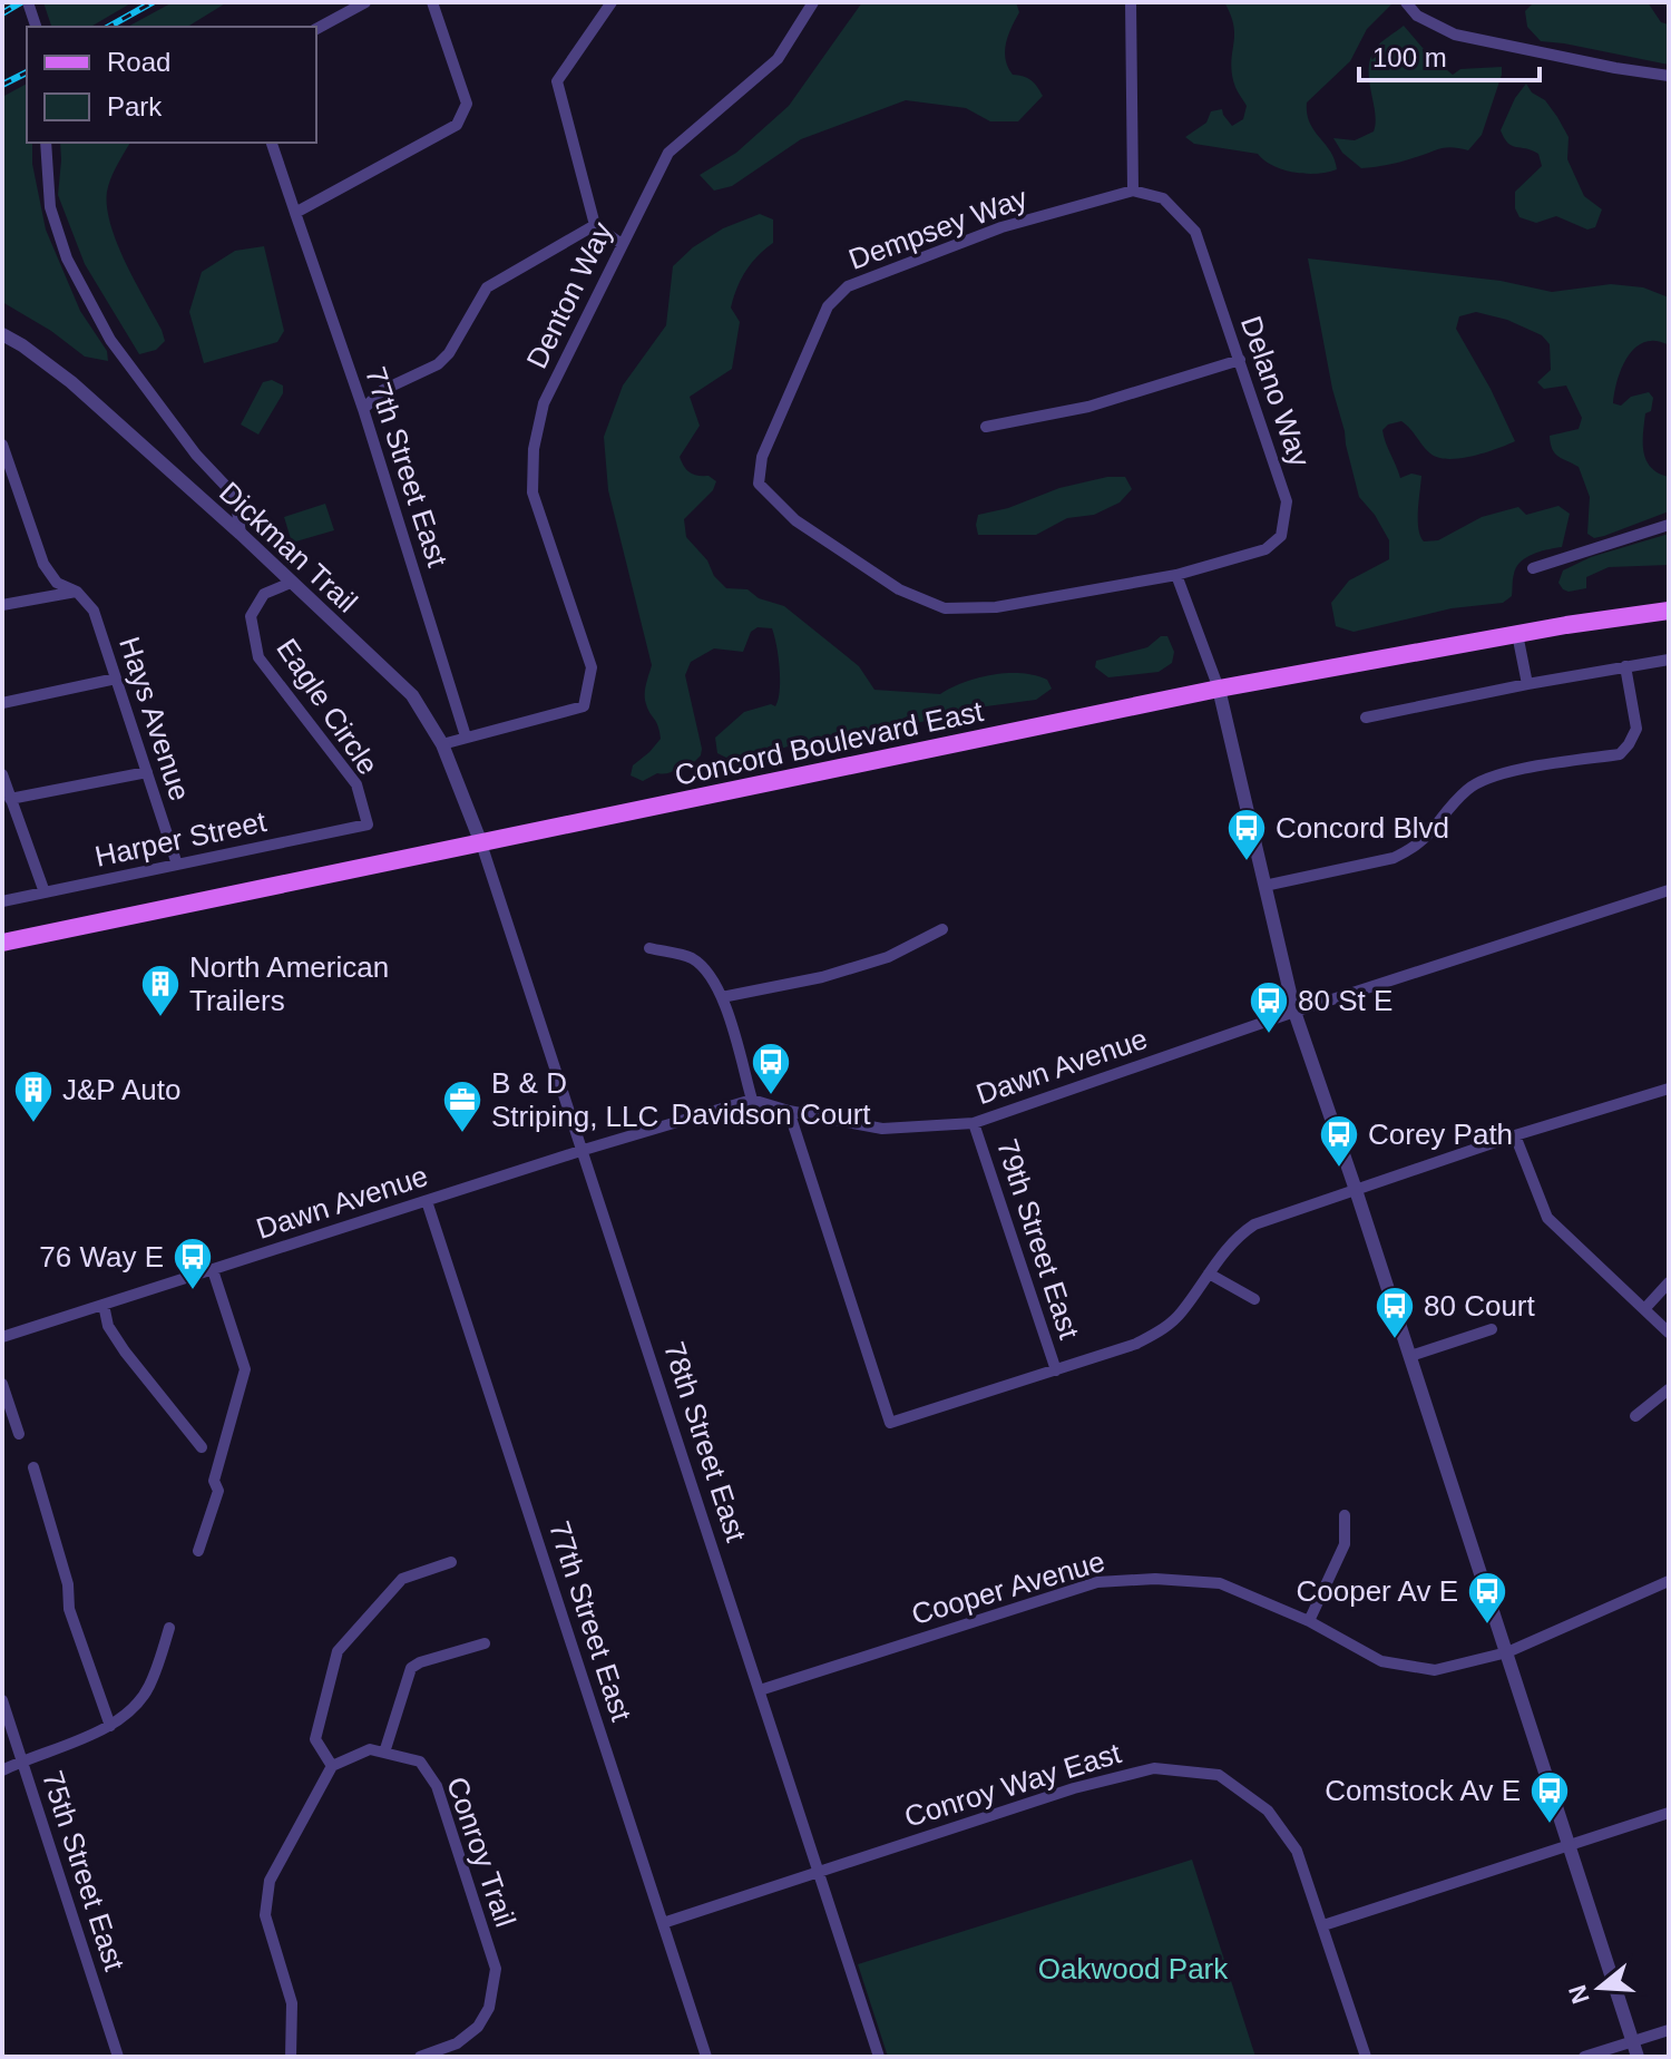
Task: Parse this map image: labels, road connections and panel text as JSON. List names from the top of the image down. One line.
{"streets":{"main road":["Concord Boulevard East"],"street":["Dempsey Way","Denton Way","Delano Way","77th Street East","Dickman Trail","Eagle Circle","Hays Avenue","Harper Street","Dawn Avenue","79th Street East","78th Street East","Cooper Avenue","Conroy Way East","Conroy Trail","75th Street East"]},"crossings":[["Dempsey Way","Delano Way"],["Denton Way","77th Street East"],["77th Street East","Dawn Avenue"],["77th Street East","Conroy Way East"],["Dickman Trail","Eagle Circle"],["Dickman Trail","Concord Boulevard East"],["Dickman Trail","78th Street East"],["Eagle Circle","Harper Street"],["Hays Avenue","Harper Street"],["Concord Boulevard East","78th Street East"],["Dawn Avenue","79th Street East"],["Dawn Avenue","78th Street East"],["78th Street East","Cooper Avenue"],["78th Street East","Conroy Way East"]],"parks":["Oakwood Park"],"places":{"bus stop":["Concord Blvd","80 St E","Davidson Court","Corey Path","76 Way E","80 Court","Cooper Av E","Comstock Av E"],"building":["North American Trailers","J&P Auto"],"office":["B & D Striping, LLC"]},"legend":["Road","Park"],"scale_bar":"100 m","north":"left"}
